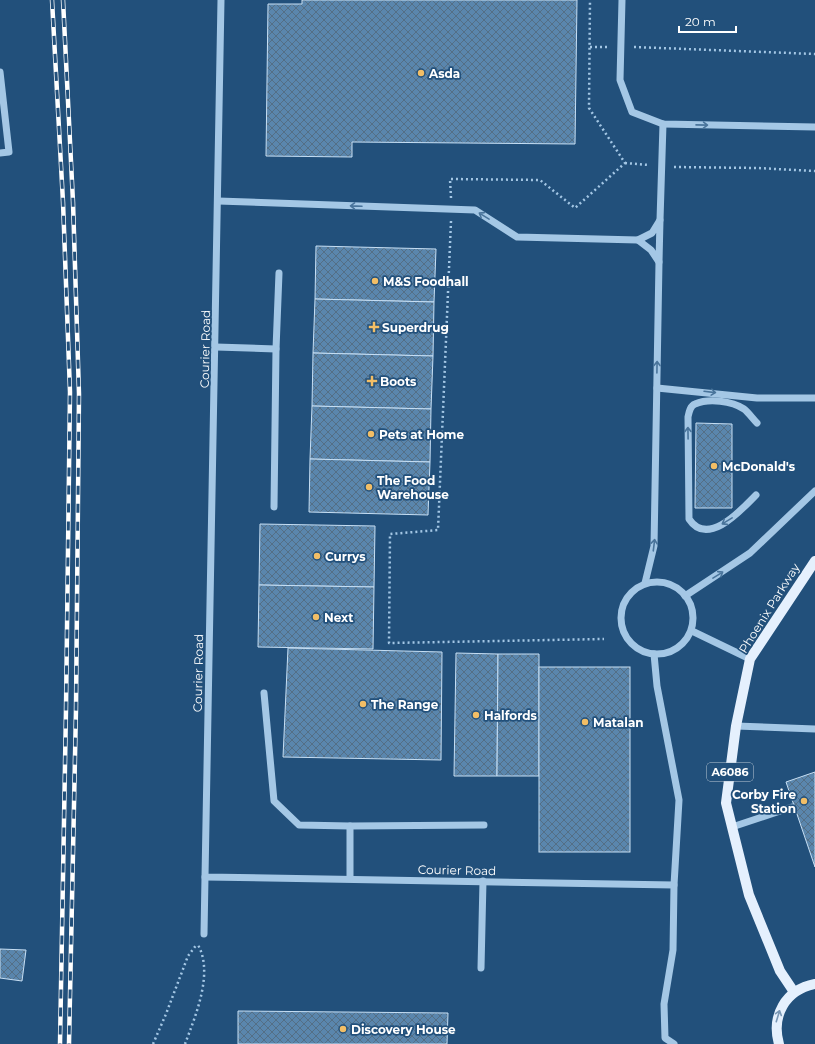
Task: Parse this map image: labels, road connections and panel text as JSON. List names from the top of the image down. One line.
{"streets":{"main road":["Phoenix Parkway","A6086"],"street":["Courier Road"]},"places":{"other":["Asda","M&S Foodhall","Pets at Home","McDonald's","The Food Warehouse","Currys","Next","The Range","Halfords","Matalan","Corby Fire Station","Discovery House"],"health":["Superdrug","Boots"]},"scale_bar":"20 m"}
